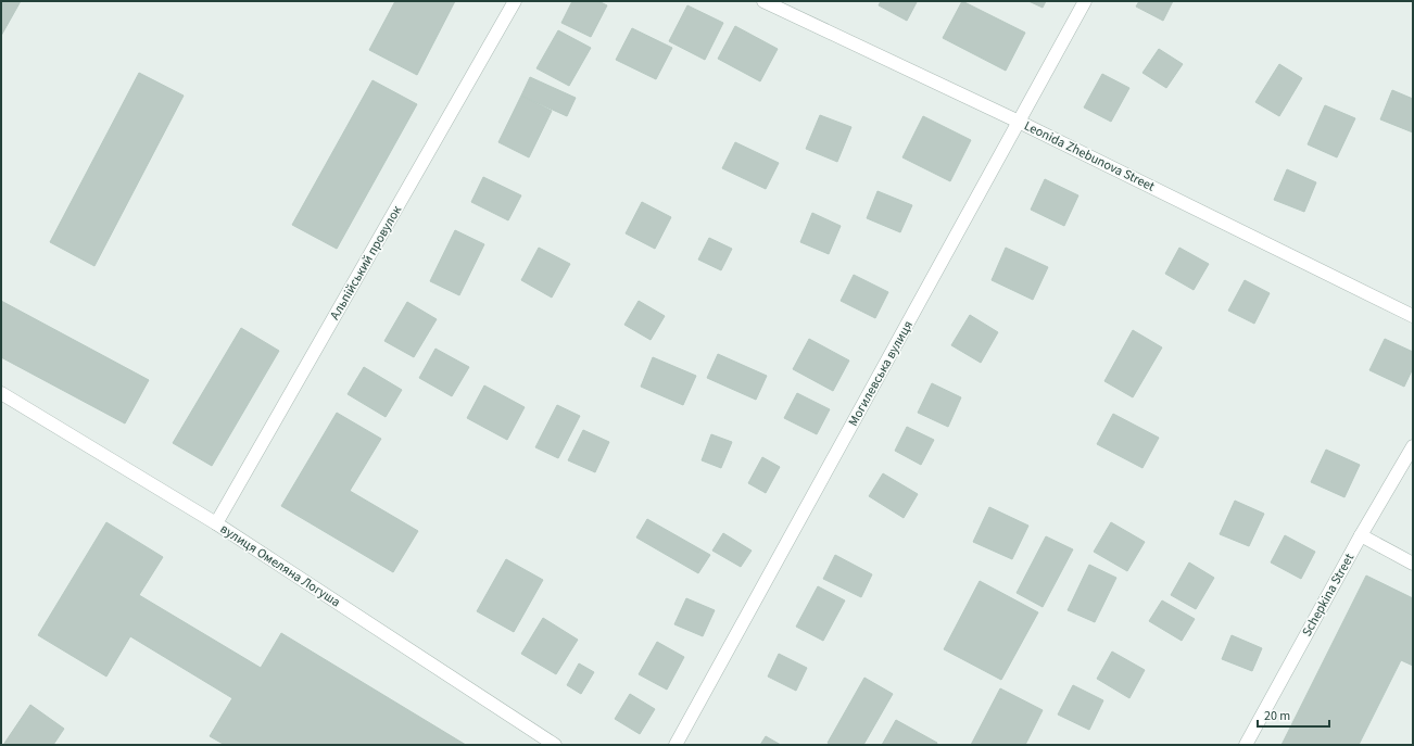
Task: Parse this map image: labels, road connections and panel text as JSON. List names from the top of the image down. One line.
{"streets":{"street":["Leonida Zhebunova Street","Альпійський провулок","Могилевська вулиця","вулиця Омеляна Логуша","Schepkina Street"]},"crossings":[["Leonida Zhebunova Street","Могилевська вулиця"],["Альпійський провулок","вулиця Омеляна Логуша"]],"scale_bar":"20 m"}
